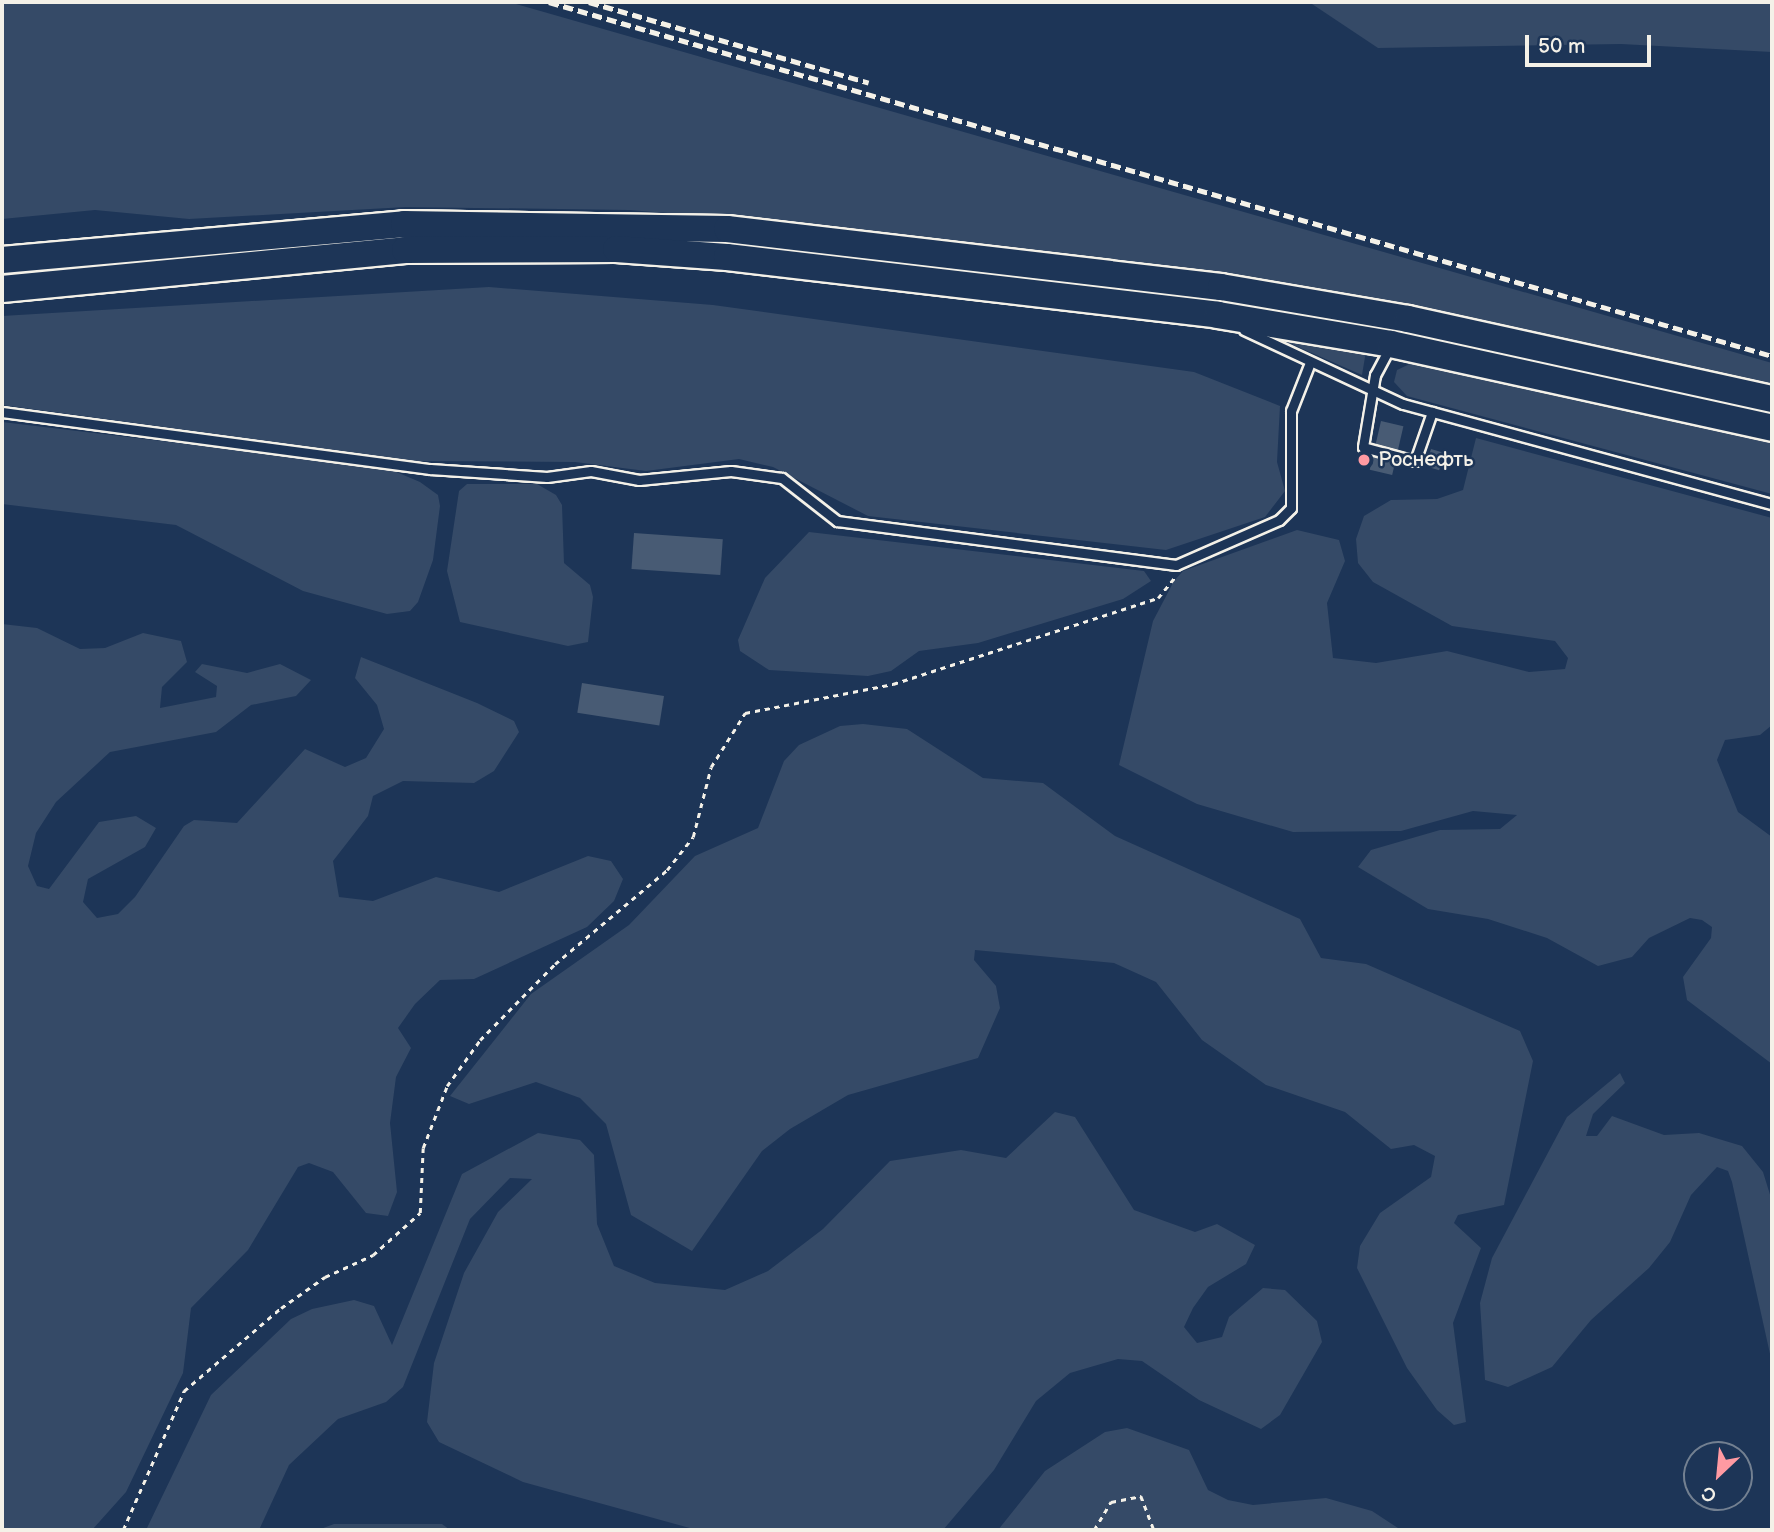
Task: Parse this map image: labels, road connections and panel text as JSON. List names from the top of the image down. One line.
{"places":["Роснефть"],"scale_bar":"50 m","north":"bottom left"}
